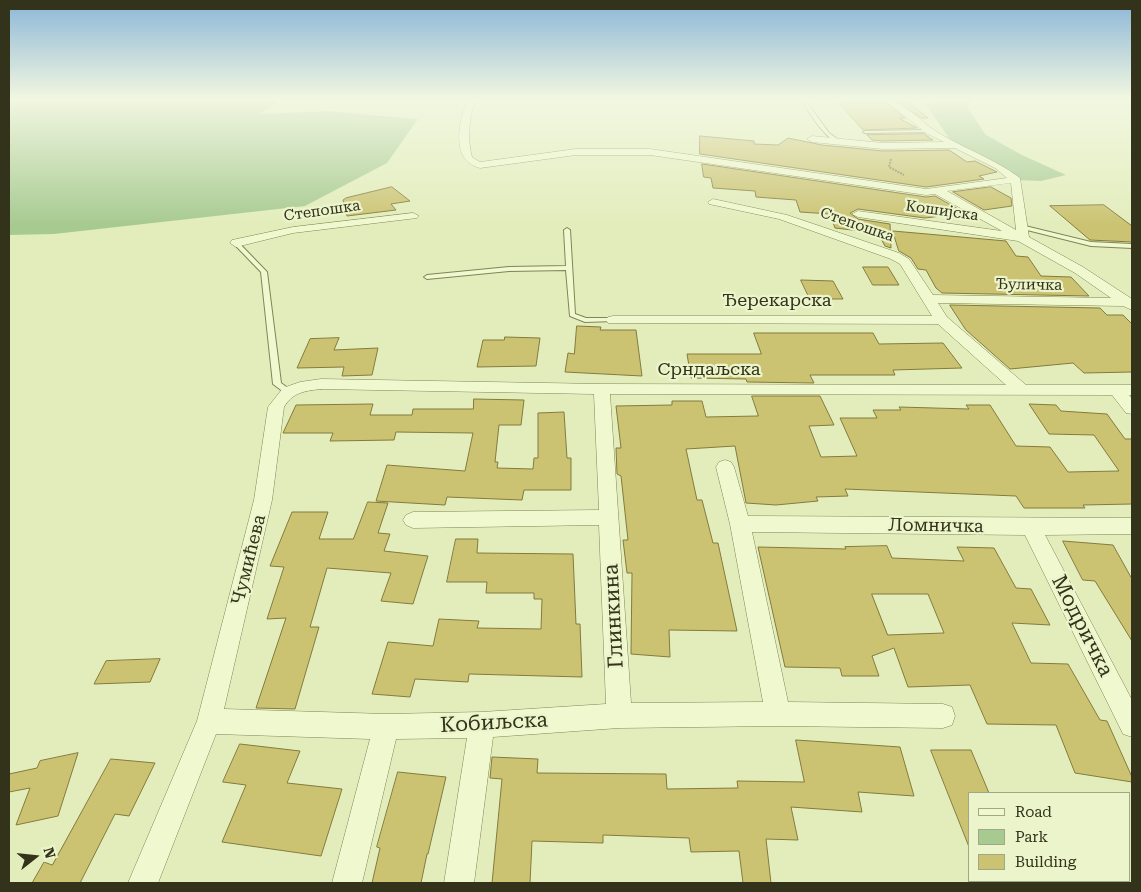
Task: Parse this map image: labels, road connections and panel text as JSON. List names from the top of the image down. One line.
{"streets":{"street":["Степошка","Кошијска","Ђуличка","Ђерекарска","Срндаљска","Ломничка","Чумићева","Глинкина","Модричка","Кобиљска"]},"crossings":[["Степошка","Ђуличка"],["Степошка","Ђерекарска"],["Степошка","Срндаљска"],["Срндаљска","Чумићева"],["Срндаљска","Глинкина"],["Ломничка","Модричка"],["Чумићева","Кобиљска"],["Глинкина","Кобиљска"]],"legend":["Road","Park","Building"],"north":"right"}
